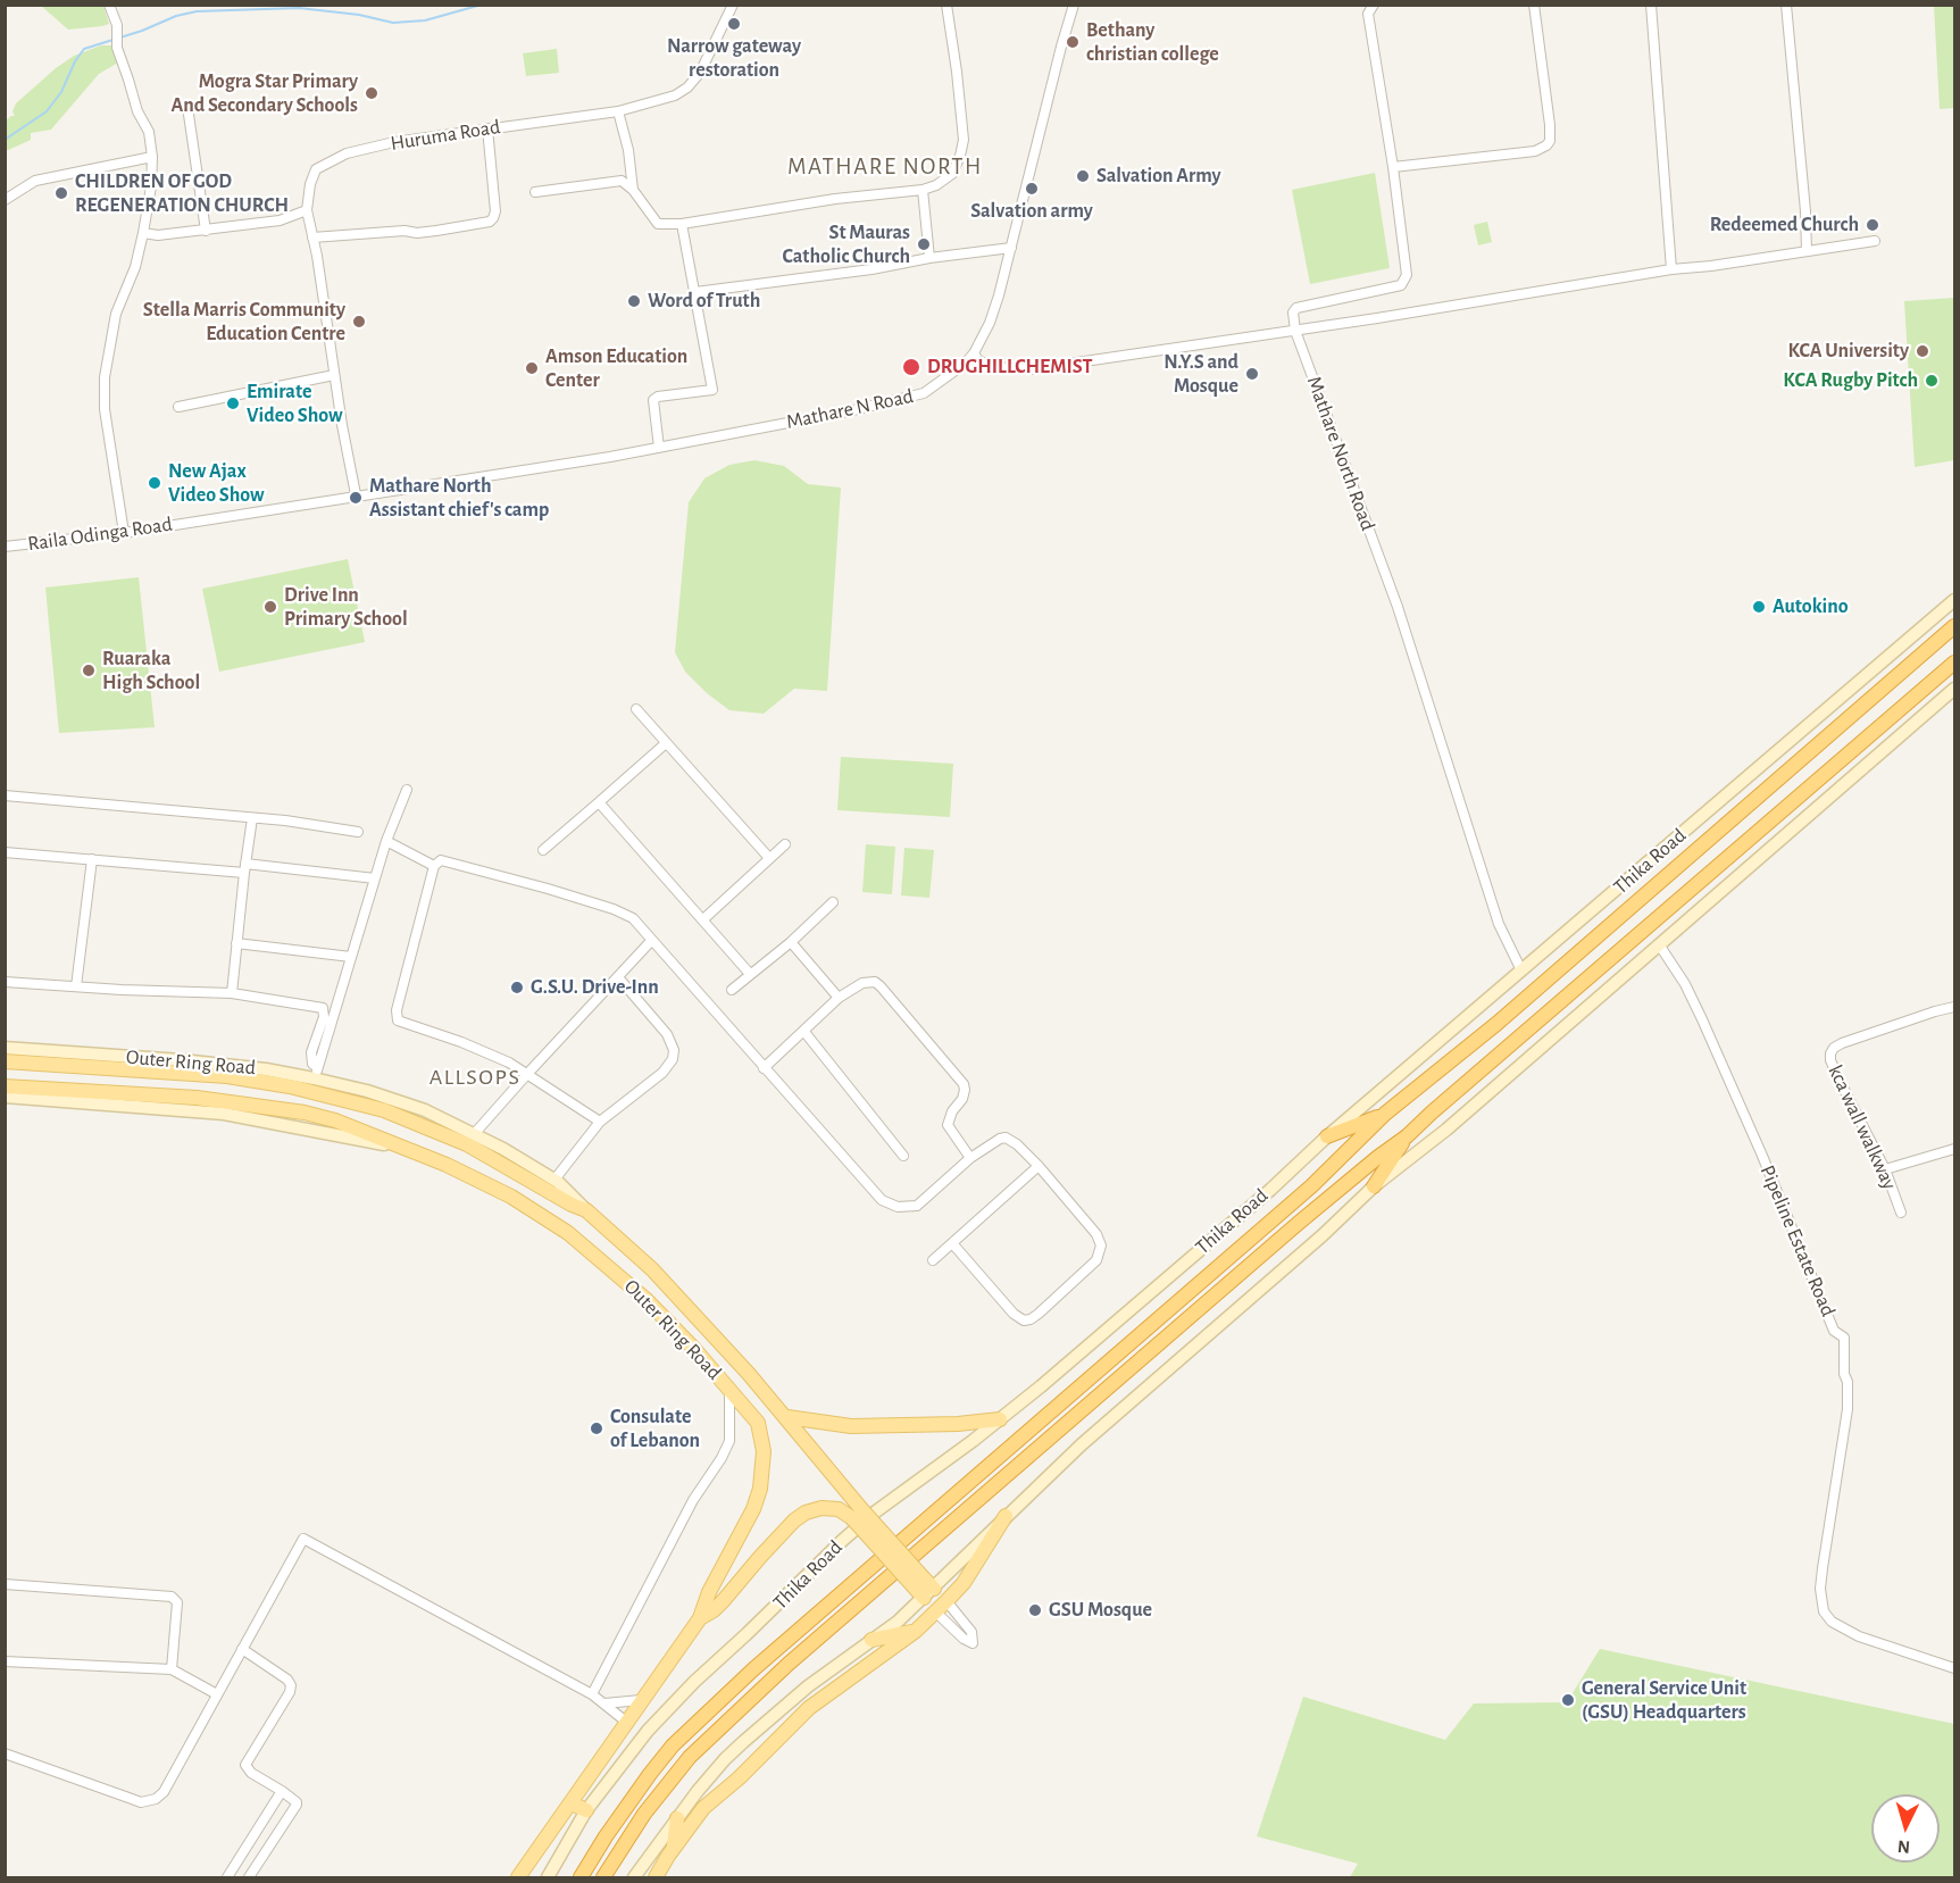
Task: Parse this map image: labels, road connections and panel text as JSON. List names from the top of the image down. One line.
{"streets":{"highway":["Thika Road"],"main road":["Outer Ring Road"],"street":["Huruma Road","Mathare N Road","Mathare North Road","Raila Odinga Road","kca wall walkway","Pipeline Estate Road"]},"crossings":[["Mathare N Road","Raila Odinga Road"],["Mathare North Road","Thika Road"]],"districts":["MATHARE NORTH","ALLSOPS"],"places":["Narrow gateway restoration","Bethany christian college","Mogra Star Primary And Secondary Schools","Salvation Army","Salvation army","CHILDREN OF GOD REGENERATION CHURCH","Redeemed Church","St Mauras Catholic Church","Word of Truth","Stella Marris Community Education Centre","KCA University","DRUGHILLCHEMIST","Amson Education Center","N.Y.S and Mosque","KCA Rugby Pitch","Emirate Video Show","New Ajax Video Show","Mathare North Assistant chief's camp","Drive Inn Primary School","Autokino","Ruaraka High School","G.S.U. Drive-Inn","Consulate of Lebanon","GSU Mosque","General Service Unit (GSU) Headquarters"],"north":"bottom"}
